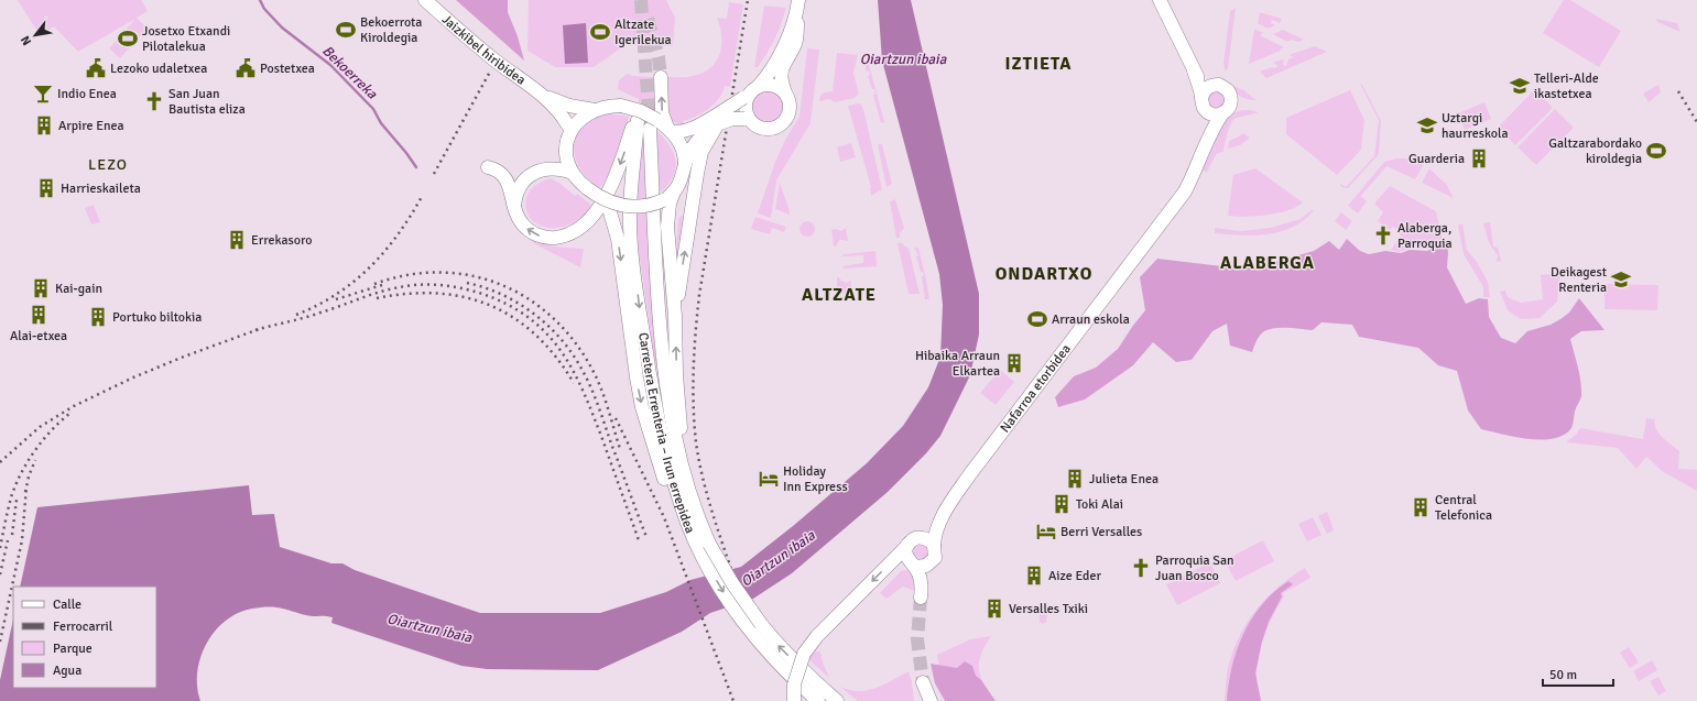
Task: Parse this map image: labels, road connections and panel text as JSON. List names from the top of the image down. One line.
{"streets":{"main road":["Jaizkibel hiribidea","Nafarroa etorbidea","Carretera Errenteria – Irun errepidea"]},"districts":["IZTIETA","LEZO","ALABERGA","ONDARTXO","ALTZATE"],"water":["Oiartzun ibaia","Bekoerreka"],"places":{"sports":["Bekoerrota Kiroldegia","Altzate Igerilekua","Josetxo Etxandi Pilotalekua","Galtzarabordako kiroldegia","Arraun eskola"],"public building":["Lezoko udaletxea","Postetxea"],"school or university":["Telleri-Alde ikastetxea","Uztargi haurreskola","Deikagest Renteria"],"bar":["Indio Enea"],"church":["San Juan Bautista eliza","Alaberga, Parroquia","Parroquia San Juan Bosco"],"building":["Arpire Enea","Guarderia","Harrieskaileta","Errekasoro","Kai-gain","Alai-etxea","Portuko biltokia","Hibaika Arraun Elkartea","Julieta Enea","Toki Alai","Central Telefonica","Aize Eder","Versalles Txiki"],"hotel":["Holiday Inn Express","Berri Versalles"]},"legend":["Calle","Ferrocarril","Parque","Agua"],"scale_bar":"50 m","north":"bottom left"}
